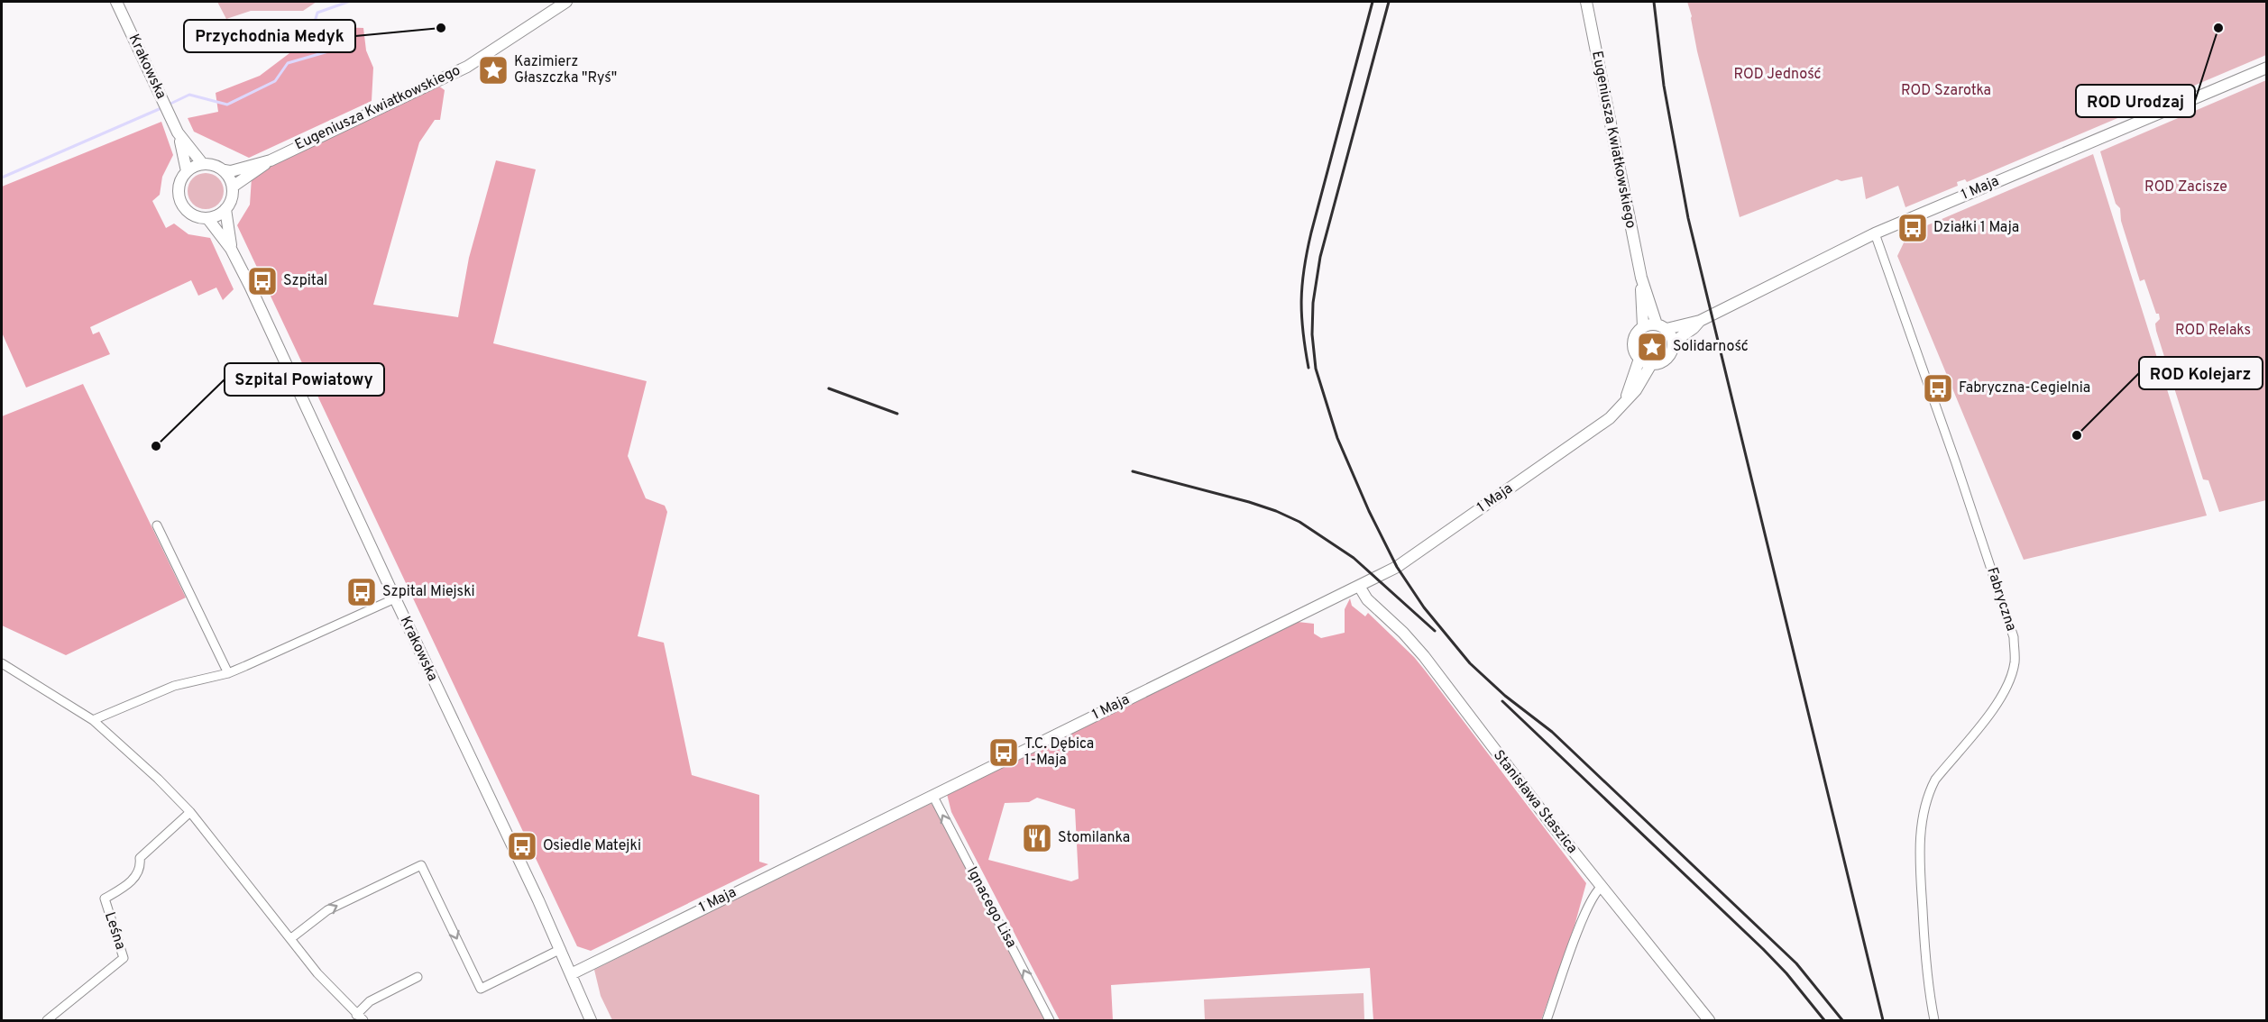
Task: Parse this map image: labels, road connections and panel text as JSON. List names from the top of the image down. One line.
{"streets":{"street":["Krakowska","Eugeniusza Kwiatkowskiego","1 Maja","Fabryczna","Stanisława Staszica","Ignacego Lisa","Leśna"]},"crossings":[["Krakowska","Eugeniusza Kwiatkowskiego"],["Krakowska","1 Maja"],["Eugeniusza Kwiatkowskiego","1 Maja"],["1 Maja","Fabryczna"],["1 Maja","Stanisława Staszica"],["1 Maja","Ignacego Lisa"]],"one_way":["Ignacego Lisa"],"parks":["ROD Jedność","ROD Szarotka","ROD Zacisze","ROD Relaks"],"places":{"other":["Przychodnia Medyk","ROD Urodzaj","ROD Kolejarz","Szpital Powiatowy"],"place":["Kazimierz Głaszczka \"Ryś\"","Solidarność"],"bus stop":["Działki 1 Maja","Szpital","Fabryczna-Cegielnia","Szpital Miejski","T.C. Dębica 1-Maja","Osiedle Matejki"],"restaurant":["Stomilanka"]}}
